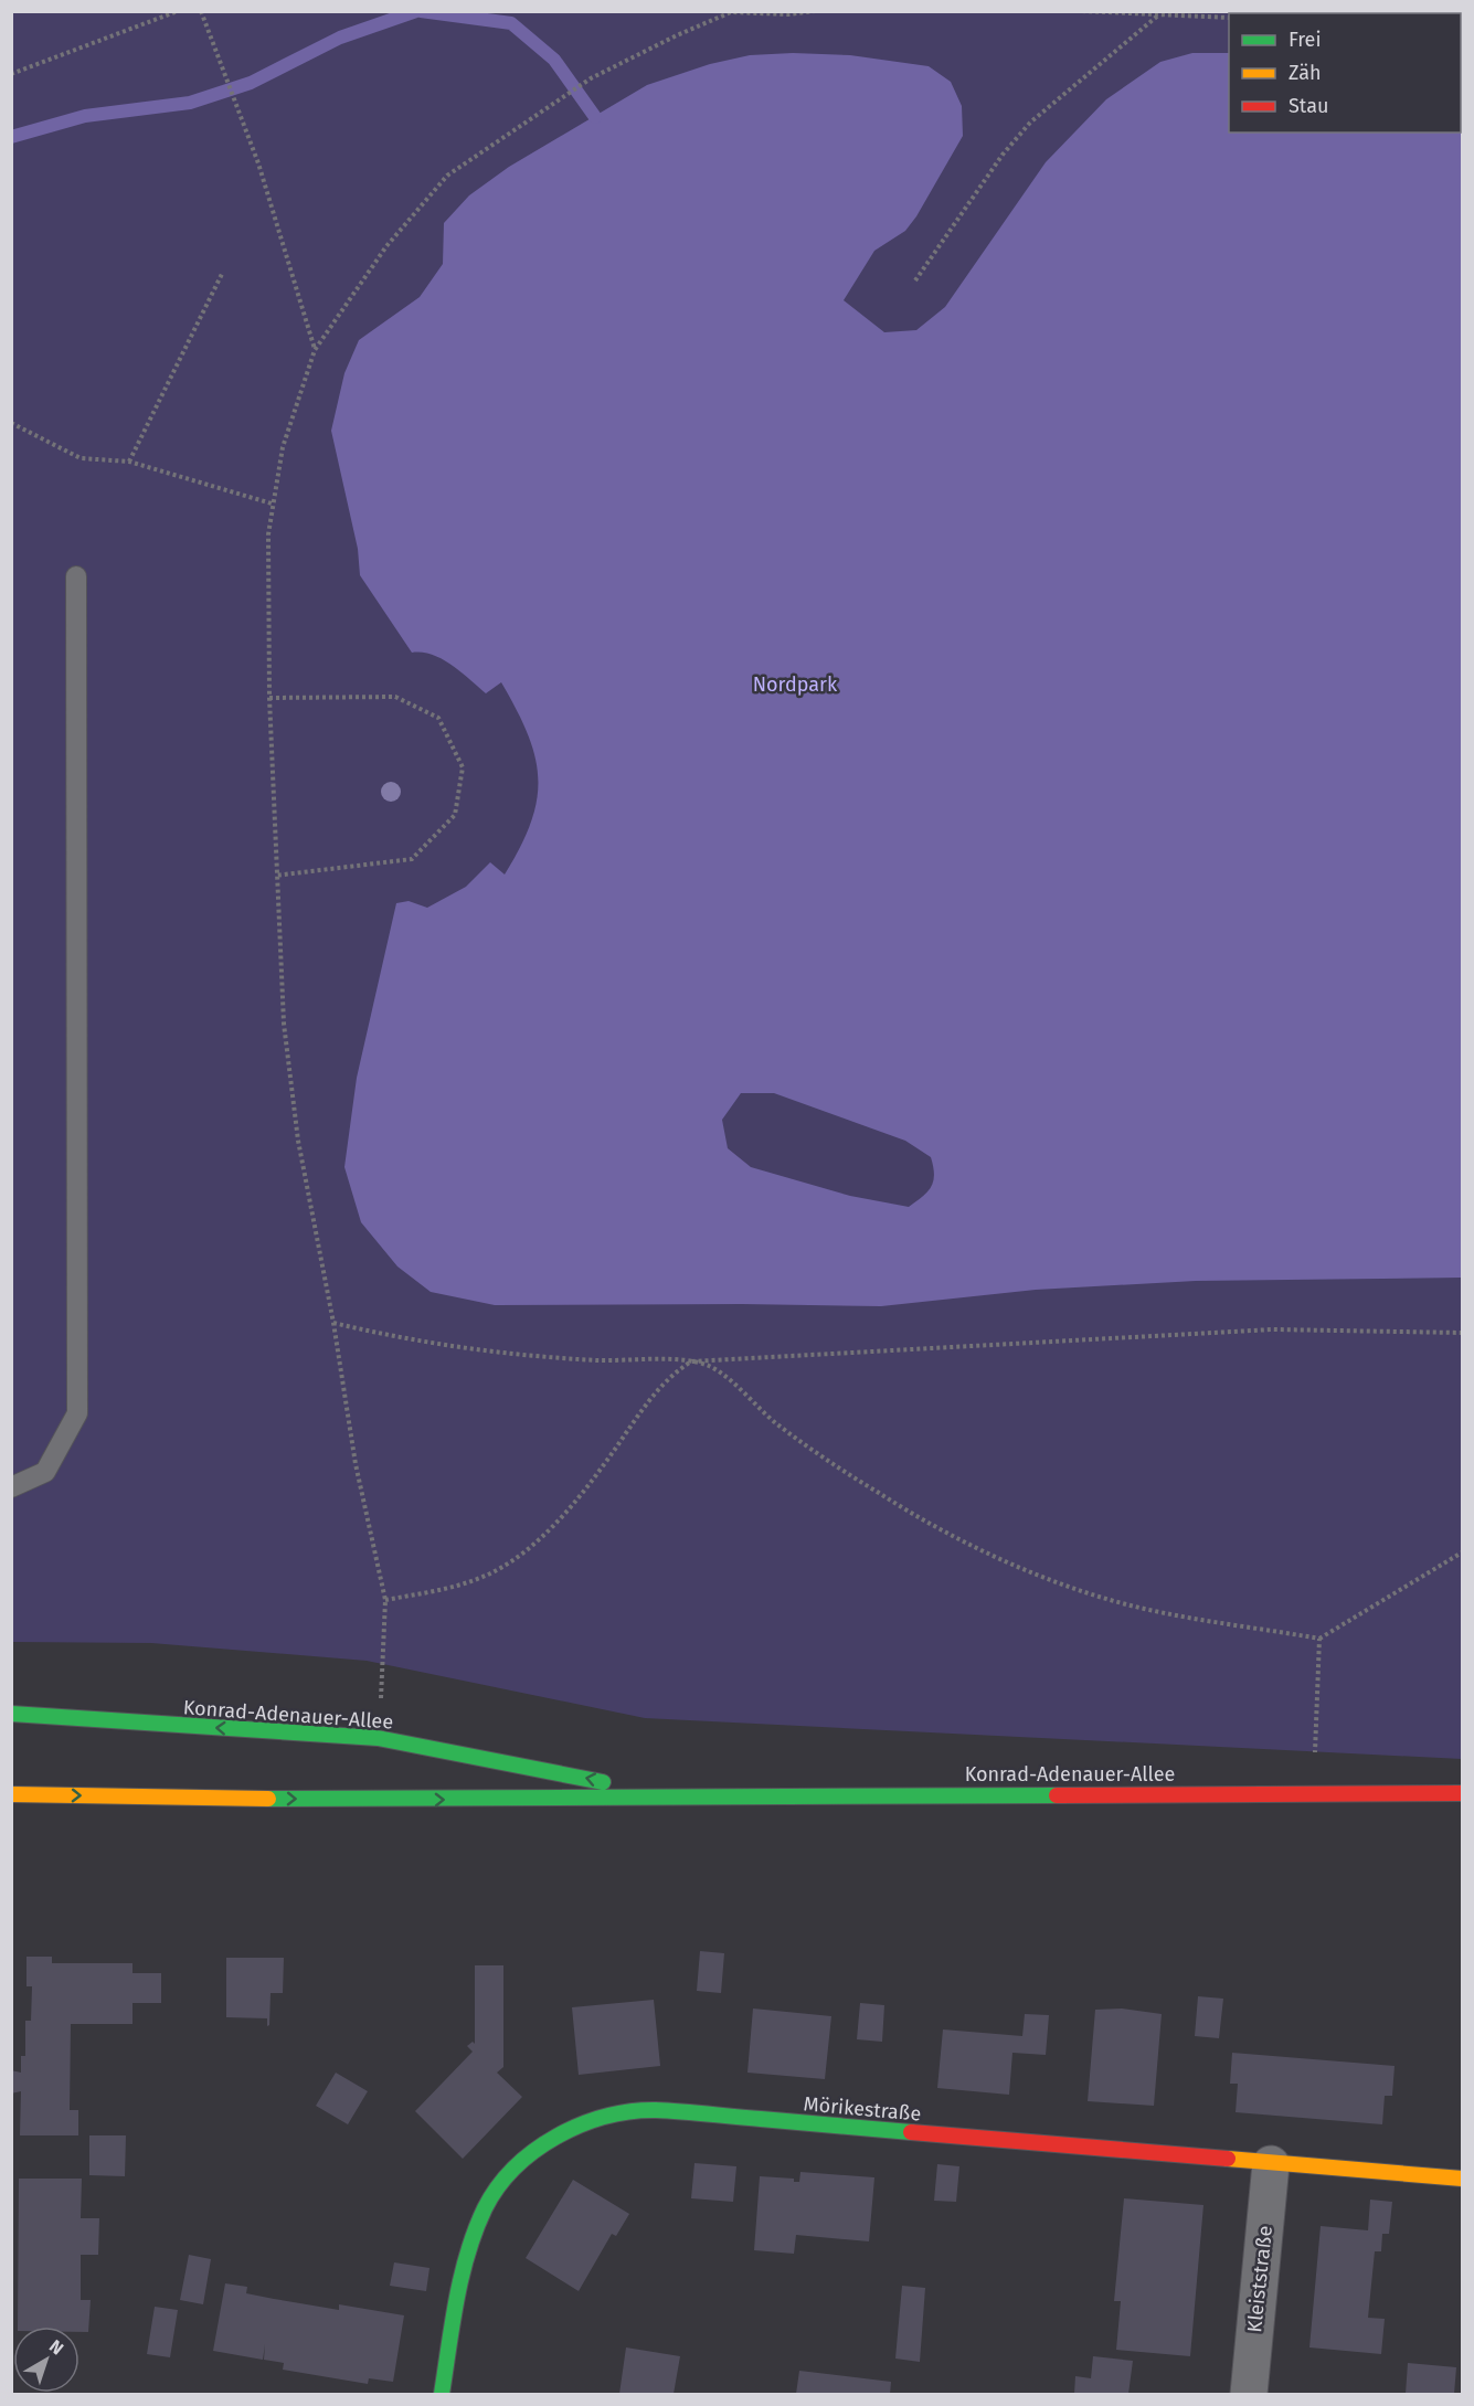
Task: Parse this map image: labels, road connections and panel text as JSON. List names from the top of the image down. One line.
{"streets":{"main road":["Konrad-Adenauer-Allee","Mörikestraße"],"street":["Kleiststraße"]},"crossings":[["Mörikestraße","Kleiststraße"]],"parks":["Nordpark"],"legend":["Frei","Zäh","Stau"],"north":"top right"}
